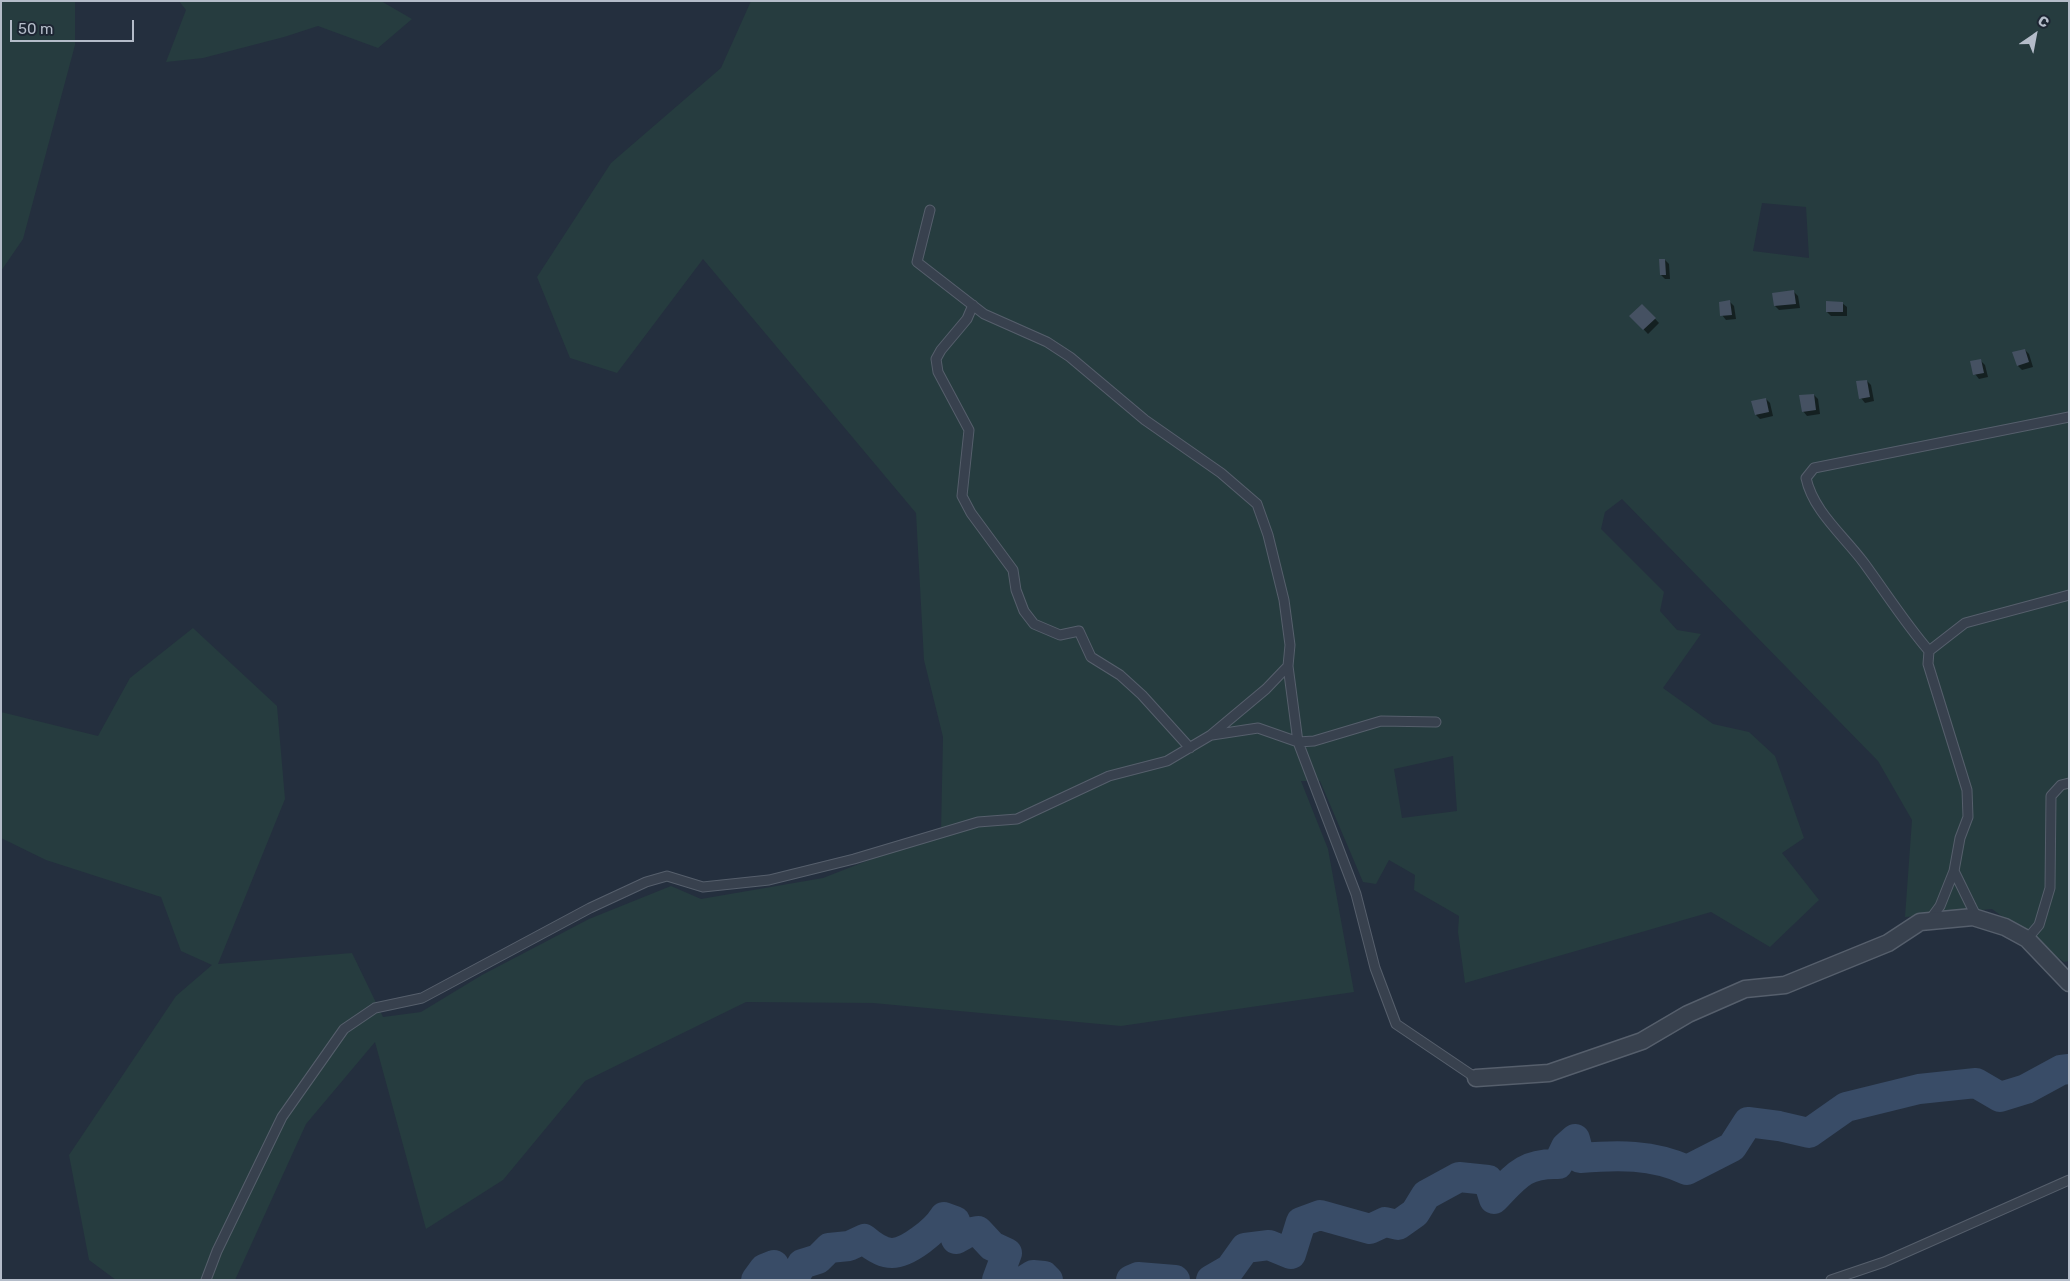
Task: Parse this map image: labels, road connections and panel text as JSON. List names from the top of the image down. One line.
{"scale_bar":"50 m","north":"top right"}
